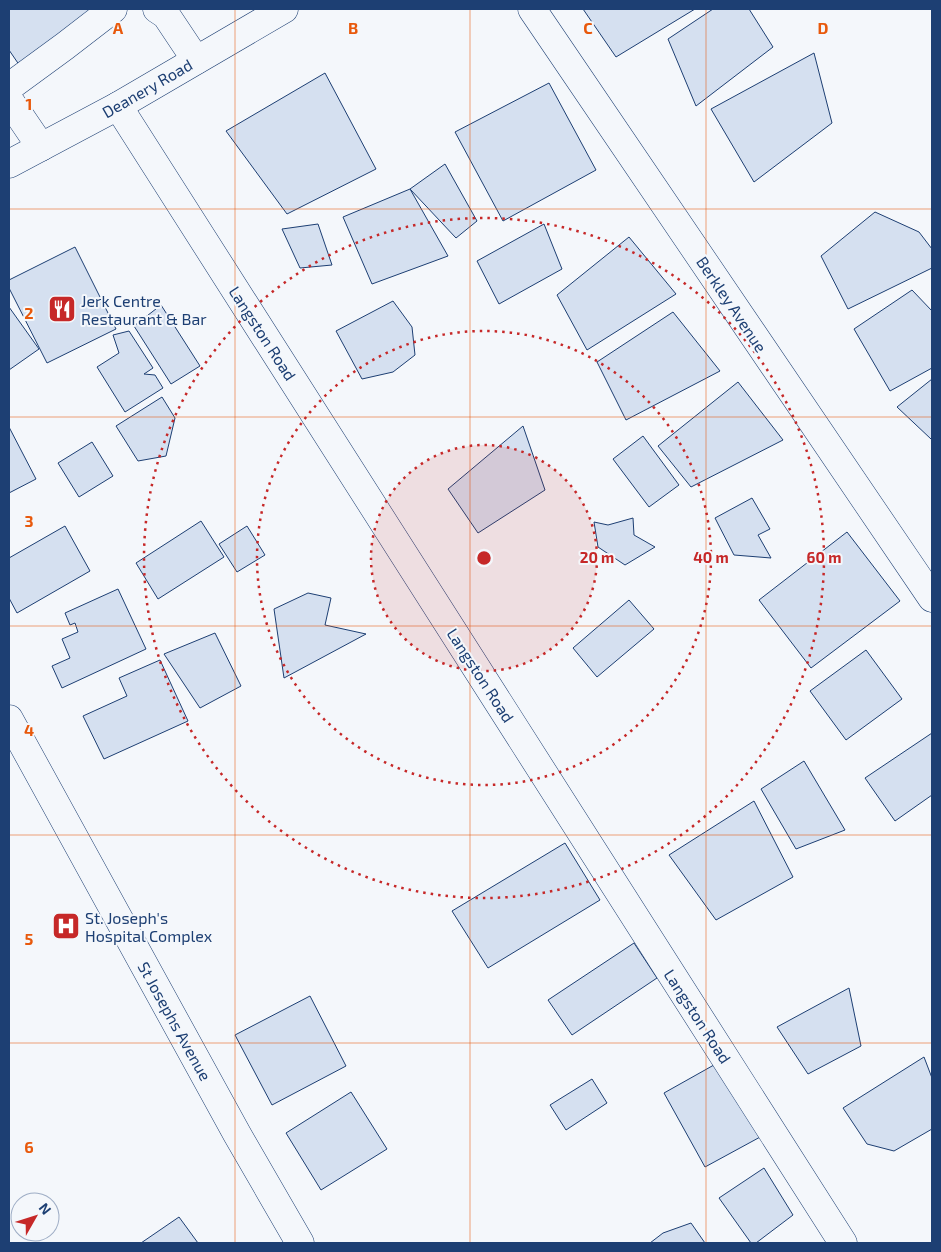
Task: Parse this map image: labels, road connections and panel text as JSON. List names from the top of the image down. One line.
{"streets":{"street":["Deanery Road","Berkley Avenue","Langston Road","St Josephs Avenue"]},"crossings":[["Deanery Road","Langston Road"]],"places":{"restaurant":["Jerk Centre Restaurant & Bar"],"hospital":["St. Joseph's Hospital Complex"]},"north":"top right","grid":{"columns":["A","B","C","D"],"rows":["1","2","3","4","5","6"]},"rings":["20 m","40 m","60 m"]}
